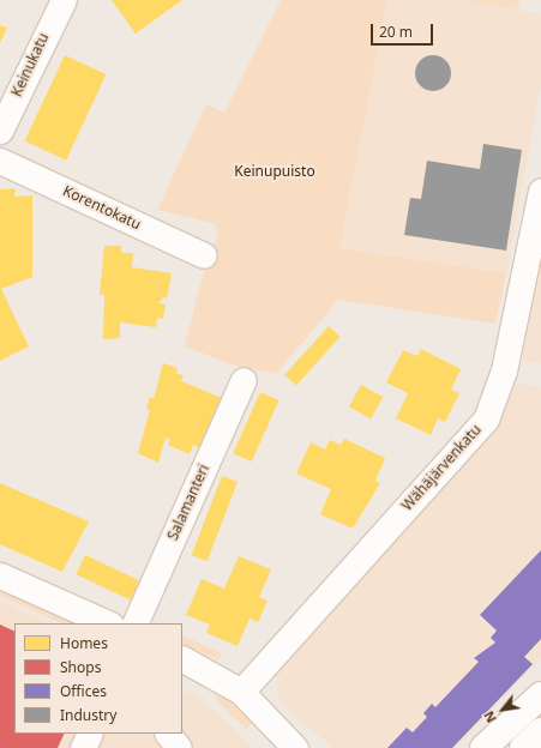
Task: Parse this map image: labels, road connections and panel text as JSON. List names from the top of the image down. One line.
{"streets":{"street":["Keinukatu","Korentokatu","Wähäjärvenkatu","Salamanteri"]},"parks":["Keinupuisto"],"legend":["Homes","Shops","Offices","Industry"],"scale_bar":"20 m","north":"bottom left"}
